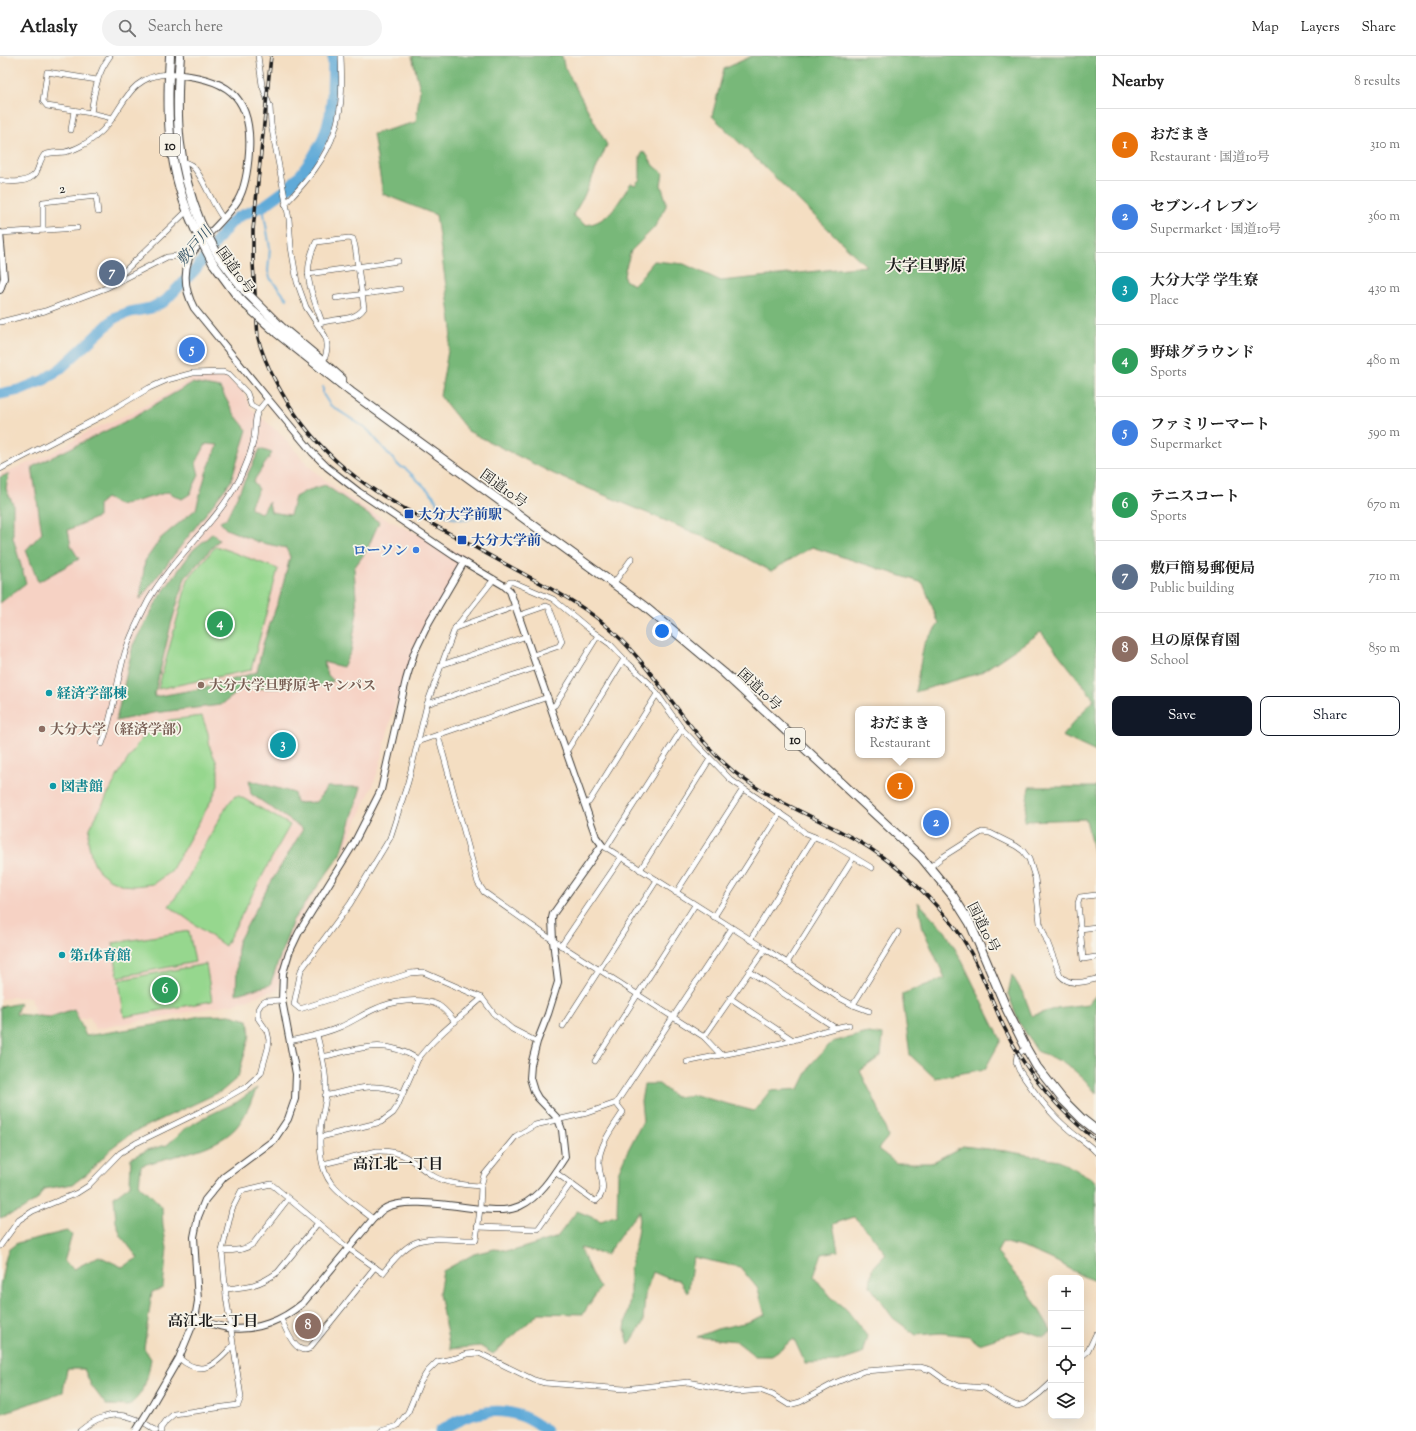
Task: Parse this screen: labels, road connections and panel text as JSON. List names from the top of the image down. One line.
{"streets":{"highway":["10","国道10号"],"street":["2"]},"districts":["大字旦野原","高江北一丁目","高江北二丁目"],"water":["敷戸川"],"places":{"transit":["大分大学前駅","大分大学前"],"other":["ローソン","大分大学旦野原キャンパス","経済学部棟","大分大学（経済学部）","図書館","第1体育館"]},"page":{"header":"Atlasly","search":"Search here","nav":["Map","Layers","Share"],"heading":["Nearby","8 results"],"list":[{"mark":"1","name":"おだまき","note":"Restaurant · 国道10号","value":"310 m"},{"mark":"2","name":"セブン-イレブン","note":"Supermarket · 国道10号","value":"360 m"},{"mark":"3","name":"大分大学 学生寮","note":"Place","value":"430 m"},{"mark":"4","name":"野球グラウンド","note":"Sports","value":"480 m"},{"mark":"5","name":"ファミリーマート","note":"Supermarket","value":"590 m"},{"mark":"6","name":"テニスコート","note":"Sports","value":"670 m"},{"mark":"7","name":"敷戸簡易郵便局","note":"Public building","value":"710 m"},{"mark":"8","name":"旦の原保育園","note":"School","value":"850 m"}],"pins":["7","5","4","3","1","2","6","8"],"buttons":["Save","Share"],"popup":["おだまき","Restaurant"],"map_buttons":["+","−"]}}
